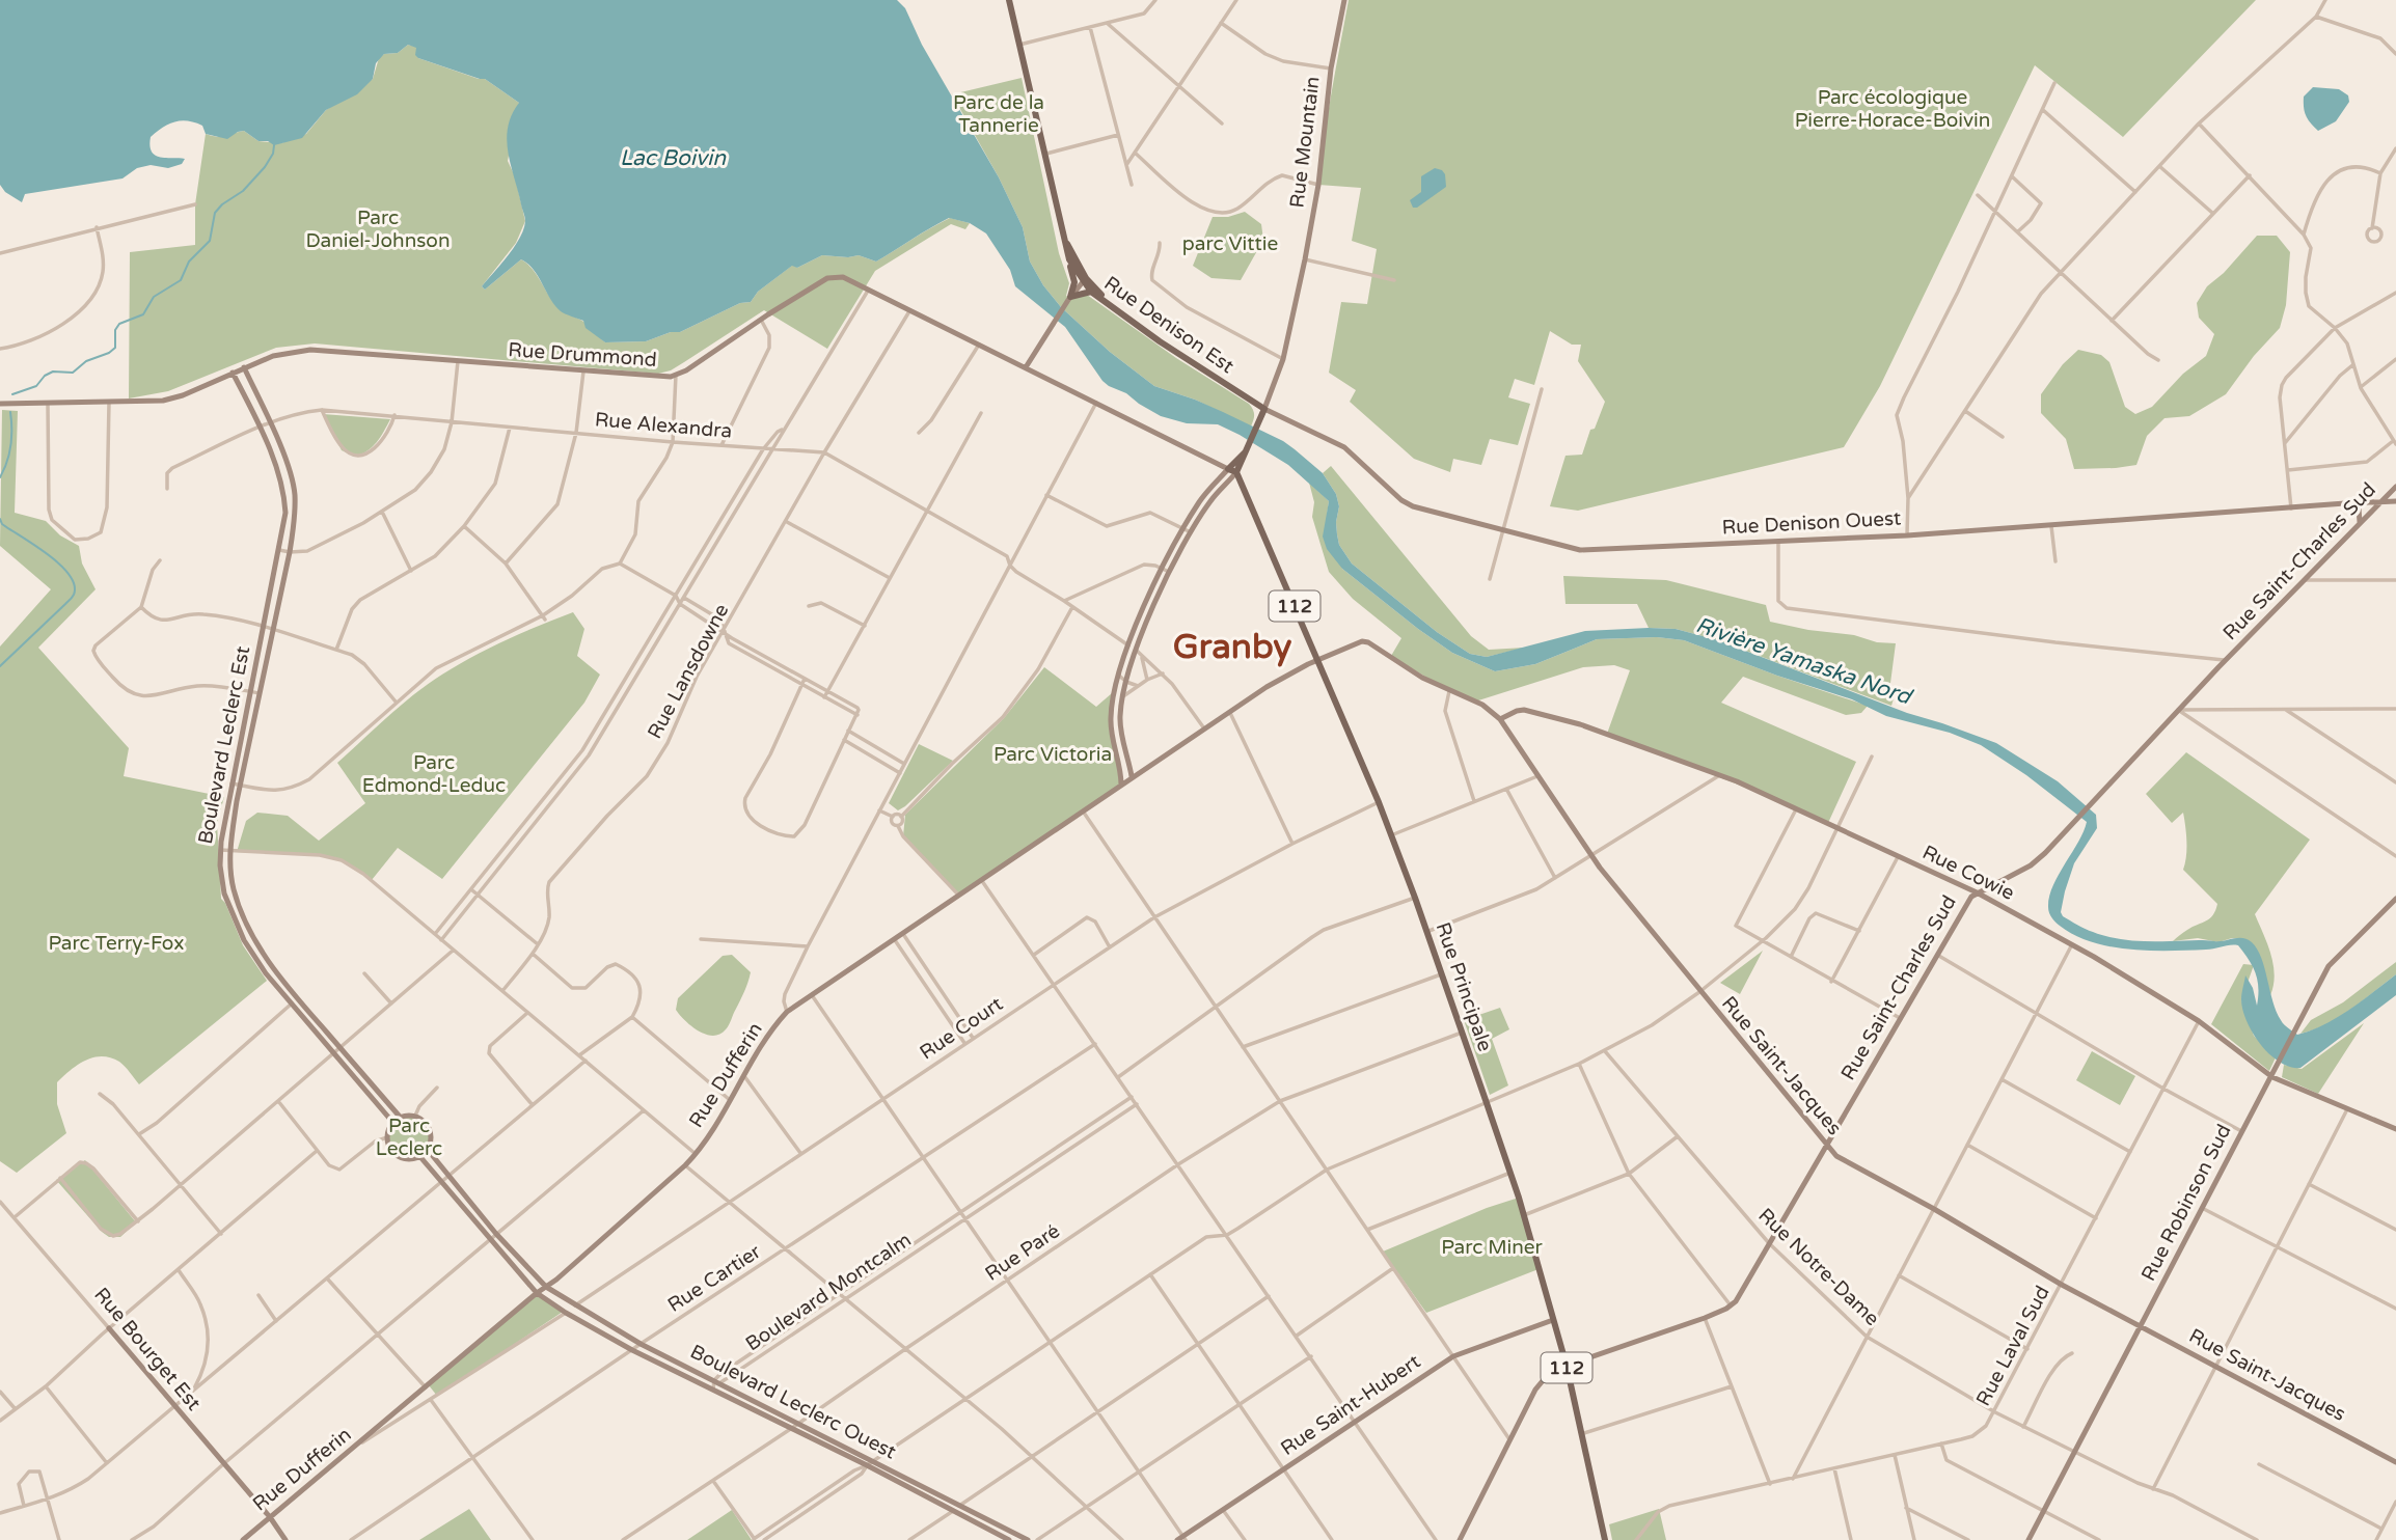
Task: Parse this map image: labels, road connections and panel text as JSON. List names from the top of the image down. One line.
{"streets":{"main road":["Rue Mountain","Rue Denison Est","112","Rue Principale"],"street":["Rue Drummond","Rue Alexandra","Rue Denison Ouest","Rue Saint-Charles Sud","Rue Lansdowne","Boulevard Leclerc Est","Rue Cowie","Rue Court","Rue Saint-Jacques","Rue Dufferin","Rue Robinson Sud","Rue Paré","Rue Notre-Dame","Rue Cartier","Boulevard Montcalm","Rue Laval Sud","Rue Bourget Est","Boulevard Leclerc Ouest","Rue Saint-Hubert"]},"crossings":[["Rue Mountain","Rue Denison Est"],["Rue Mountain","Rue Drummond"],["Rue Mountain","Rue Denison Ouest"],["Rue Mountain","Rue Principale"],["Rue Denison Est","Rue Denison Ouest"],["Rue Drummond","Rue Lansdowne"],["Rue Drummond","Boulevard Leclerc Est"],["Rue Alexandra","Rue Lansdowne"],["Rue Alexandra","Boulevard Leclerc Est"],["Rue Denison Ouest","Rue Saint-Charles Sud"],["Rue Saint-Charles Sud","Rue Cowie"],["Rue Saint-Charles Sud","Rue Saint-Jacques"],["Rue Saint-Charles Sud","Rue Notre-Dame"],["Rue Cowie","Rue Saint-Jacques"],["Rue Cowie","Rue Robinson Sud"],["Rue Cowie","Rue Laval Sud"],["Rue Principale","Rue Court"],["Rue Principale","Rue Saint-Jacques"],["Rue Principale","Rue Dufferin"],["Rue Principale","Rue Paré"],["Rue Principale","Rue Saint-Hubert"],["Rue Court","Boulevard Leclerc Ouest"],["Rue Saint-Jacques","Rue Dufferin"],["Rue Saint-Jacques","Rue Robinson Sud"],["Rue Saint-Jacques","Rue Laval Sud"],["Rue Dufferin","Rue Bourget Est"],["Rue Dufferin","Boulevard Leclerc Ouest"],["Rue Robinson Sud","Rue Notre-Dame"],["Rue Paré","Boulevard Leclerc Ouest"],["Rue Notre-Dame","Rue Laval Sud"],["Rue Cartier","Boulevard Leclerc Ouest"],["Boulevard Montcalm","Boulevard Leclerc Ouest"]],"districts":["Granby"],"water":["Lac Boivin","Rivière Yamaska Nord"],"parks":["Parc écologique Pierre-Horace-Boivin","Parc de la Tannerie","Parc Daniel-Johnson","parc Vittie","Parc Victoria","Parc Edmond-Leduc","Parc Terry-Fox","Parc Leclerc","Parc Miner"]}
